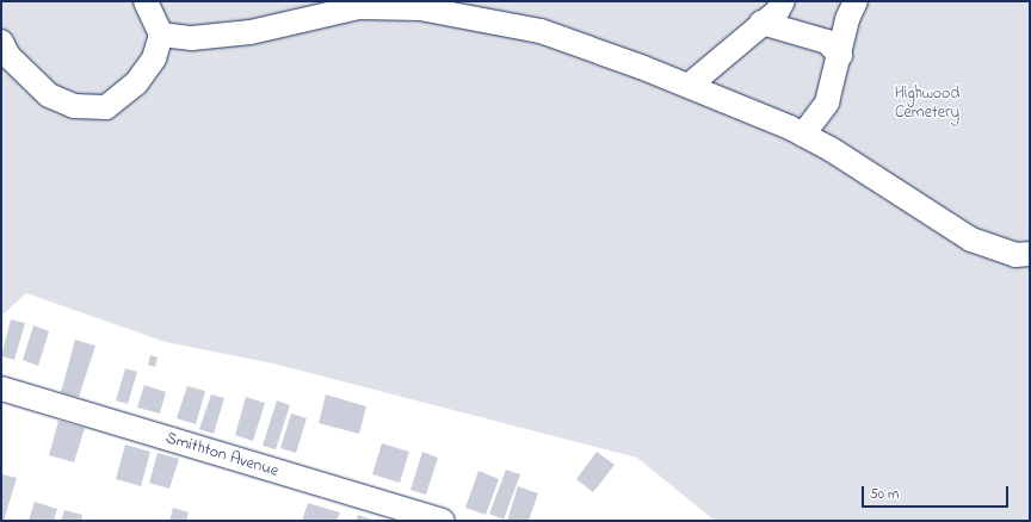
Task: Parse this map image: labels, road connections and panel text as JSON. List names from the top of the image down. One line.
{"streets":{"street":["Smithton Avenue"]},"parks":["Highwood Cemetery"],"scale_bar":"50 m"}
